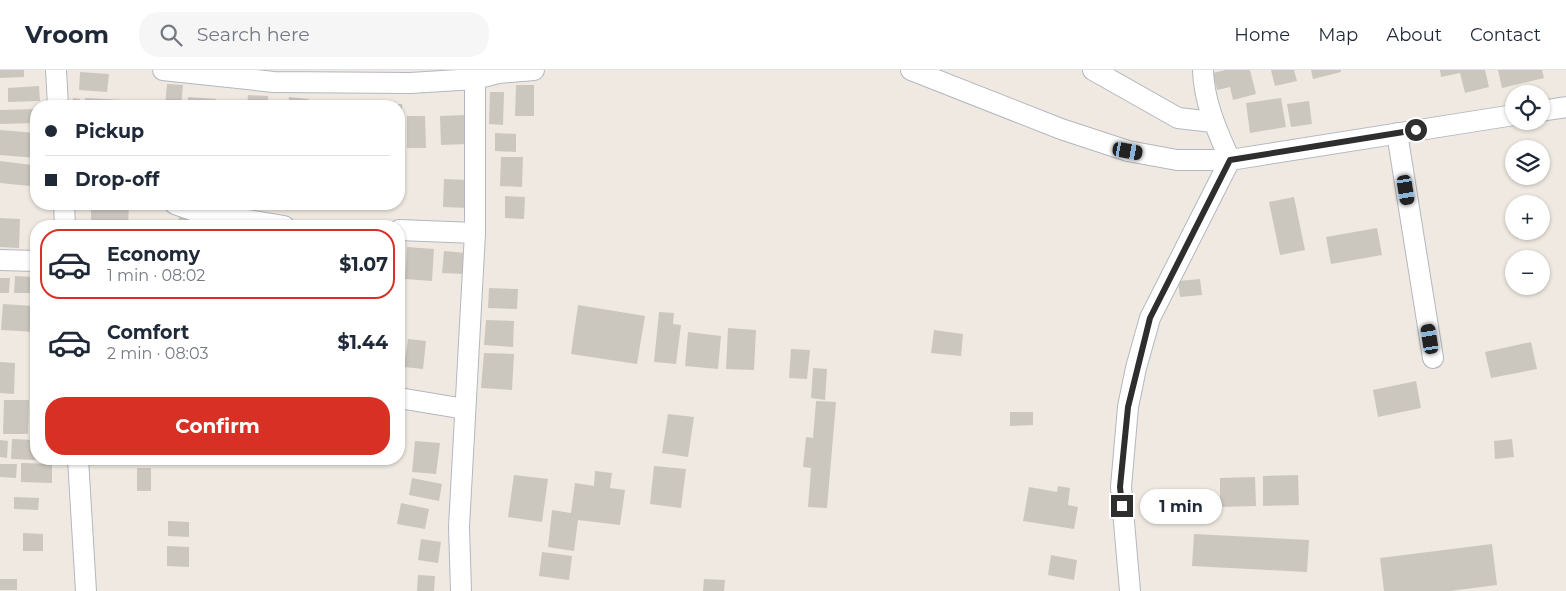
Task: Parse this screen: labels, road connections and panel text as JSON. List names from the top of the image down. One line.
{"page":{"header":"Vroom","search":"Search here","nav":["Home","Map","About","Contact"],"map_buttons":["+","−"],"banner":["Pickup","Drop-off"],"list":[{"name":"Economy","note":"1 min · 08:02","value":"$1.07"},{"name":"Comfort","note":"2 min · 08:03","value":"$1.44"}],"buttons":"Confirm","bubble":"1 min"}}
